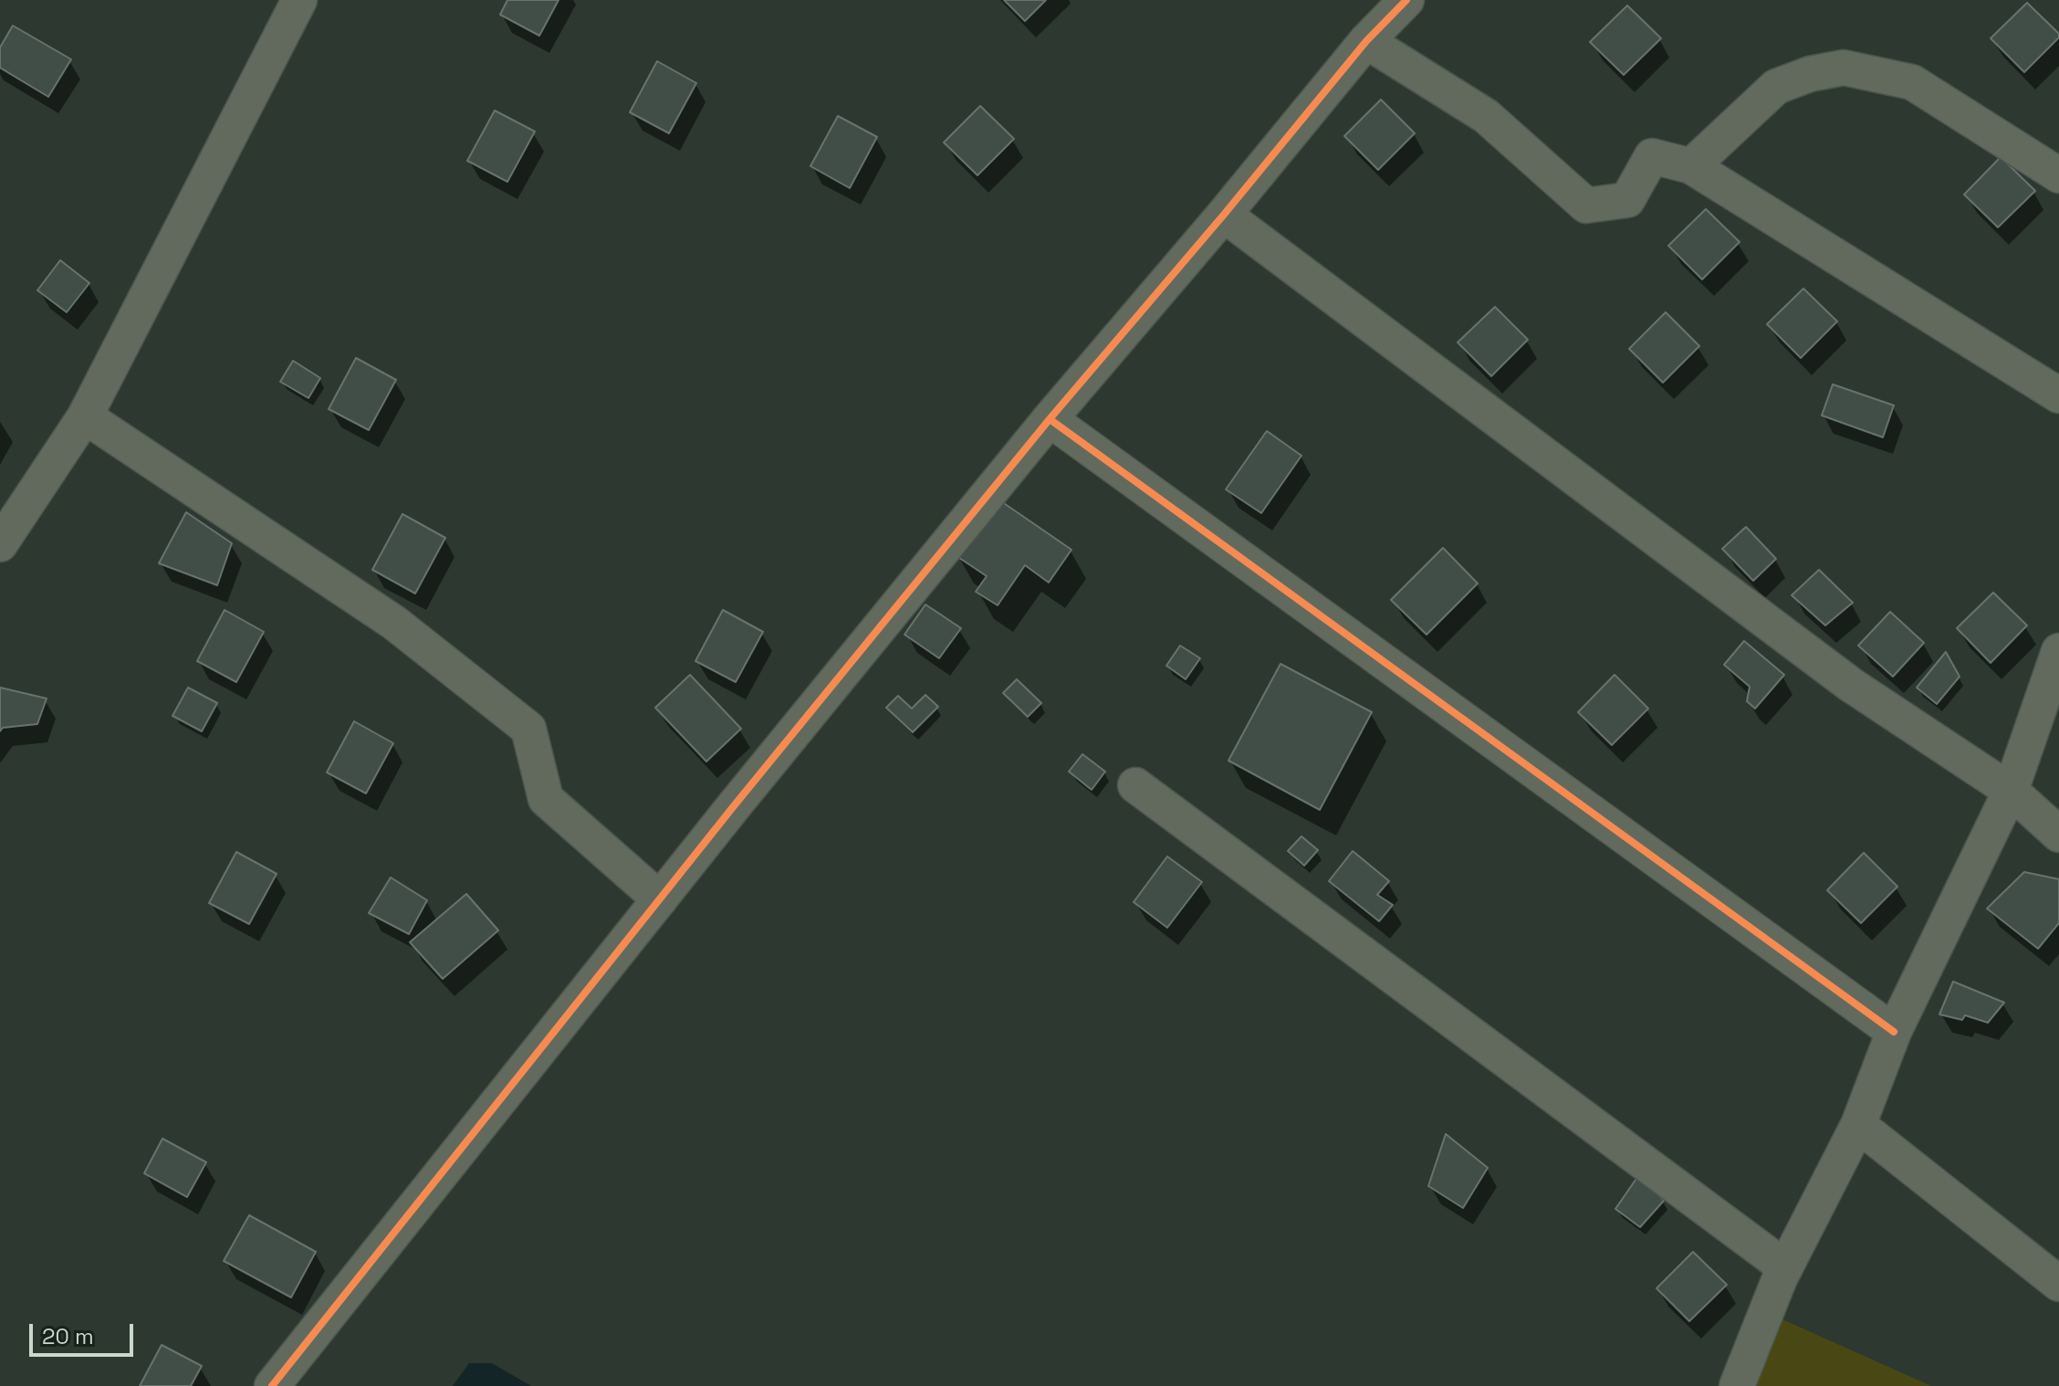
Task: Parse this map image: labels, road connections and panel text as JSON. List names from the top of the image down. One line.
{"scale_bar":"20 m"}
